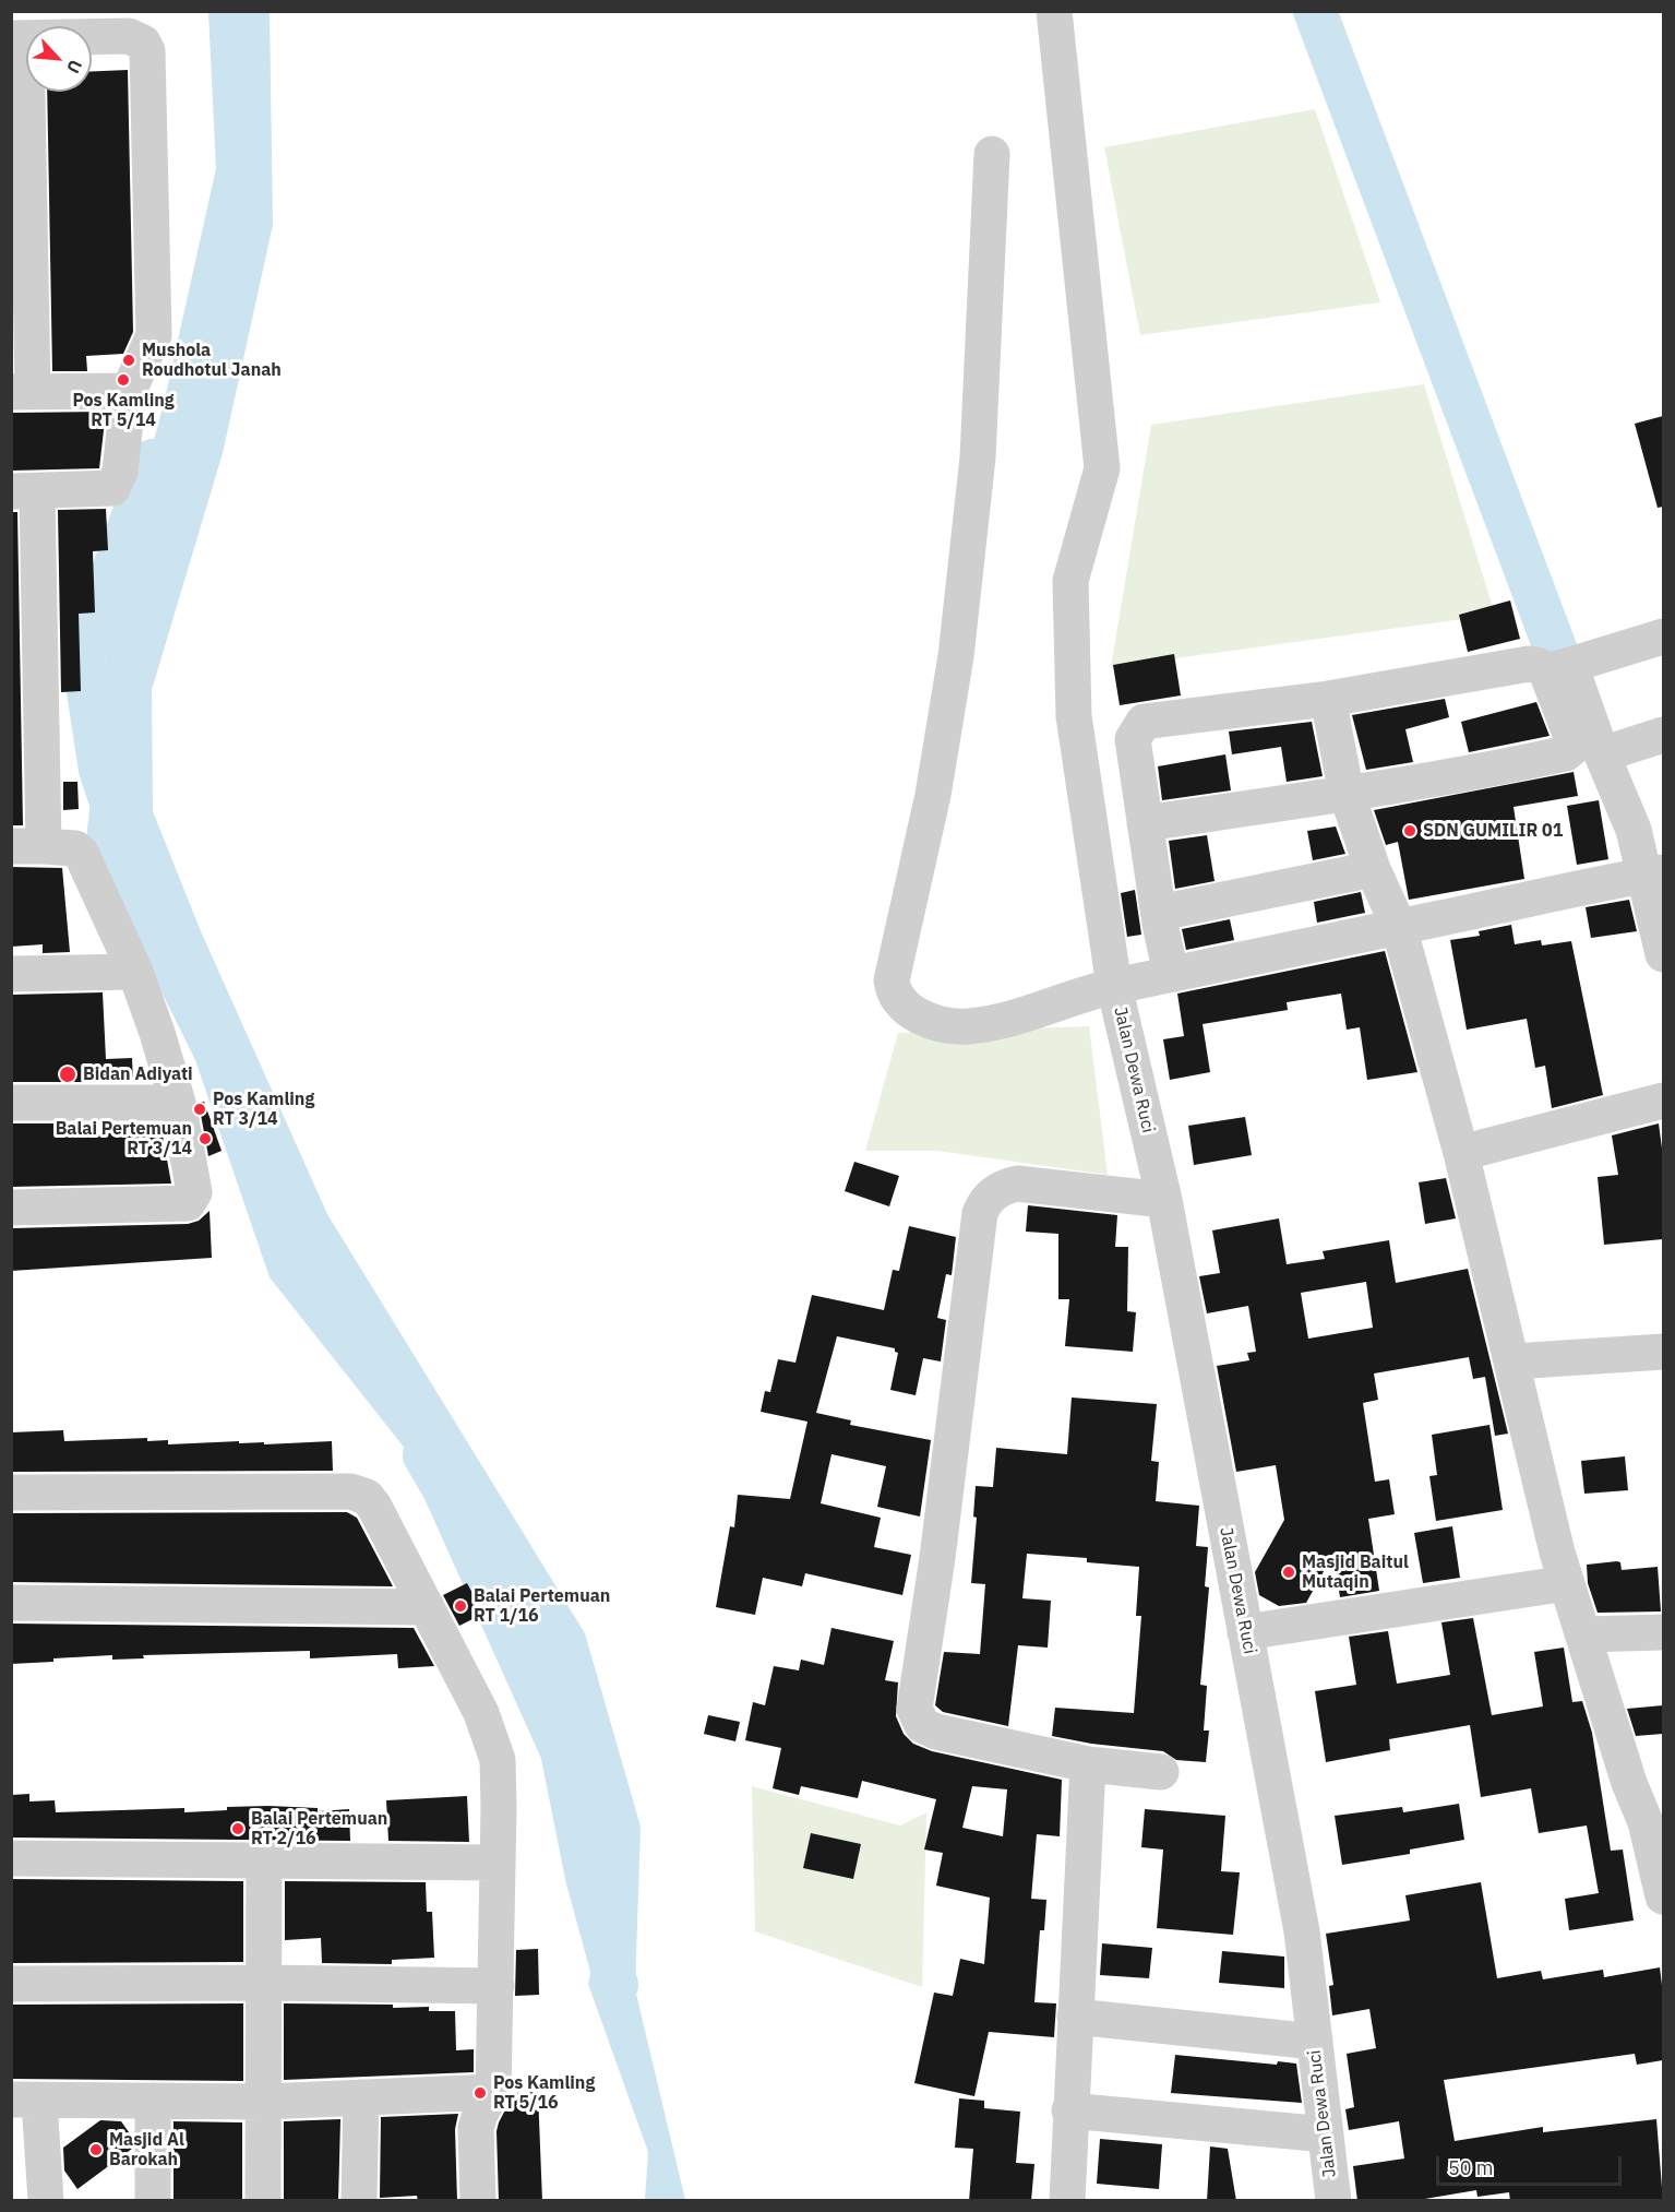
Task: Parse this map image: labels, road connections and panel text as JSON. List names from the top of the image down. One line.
{"streets":{"street":["Jalan Dewa Ruci"]},"places":["Mushola Roudhotul Janah","Pos Kamling RT 5/14","SDN GUMILIR 01","Bidan Adiyati","Pos Kamling RT 3/14","Balai Pertemuan RT 3/14","Masjid Baitul Mutaqin","Balai Pertemuan RT 1/16","Balai Pertemuan RT 2/16","Pos Kamling RT 5/16","Masjid Al Barokah"],"scale_bar":"50 m","north":"bottom right"}
